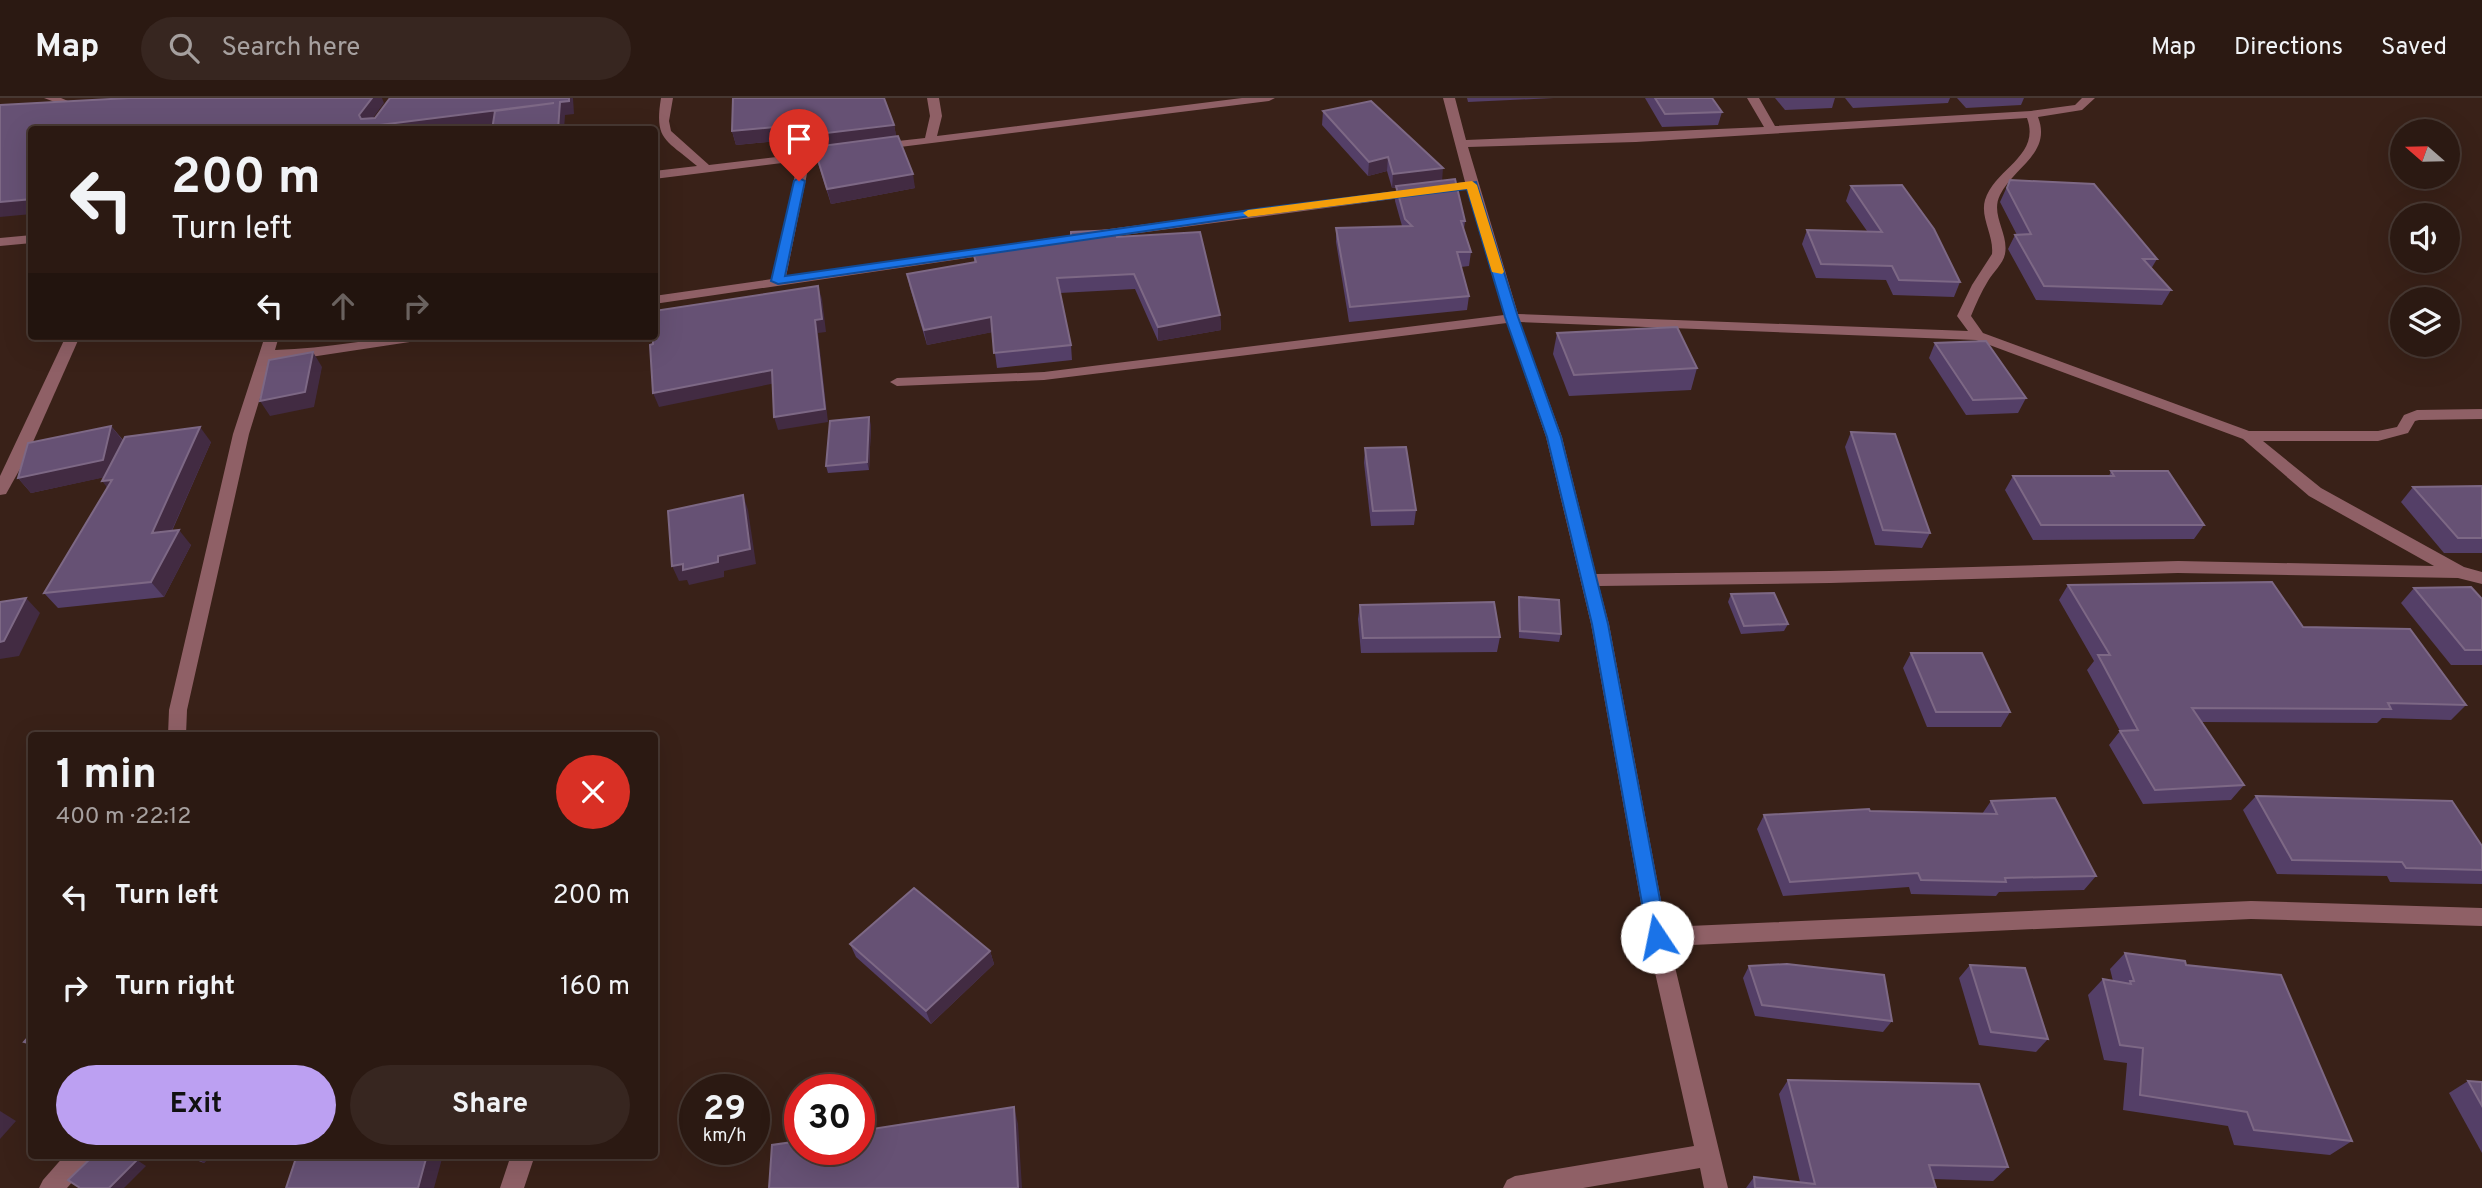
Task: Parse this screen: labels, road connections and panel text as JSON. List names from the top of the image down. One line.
{"north":"left","page":{"header":"Map","search":"Search here","nav":["Map","Directions","Saved"],"turn":["200 m","Turn left"],"heading":["1 min","400 m · 22:12"],"list":[{"name":"Turn left","value":"200 m"},{"name":"Turn right","value":"160 m"}],"buttons":["Exit","Share"],"speed":"29 km/h","limit":"30"}}
